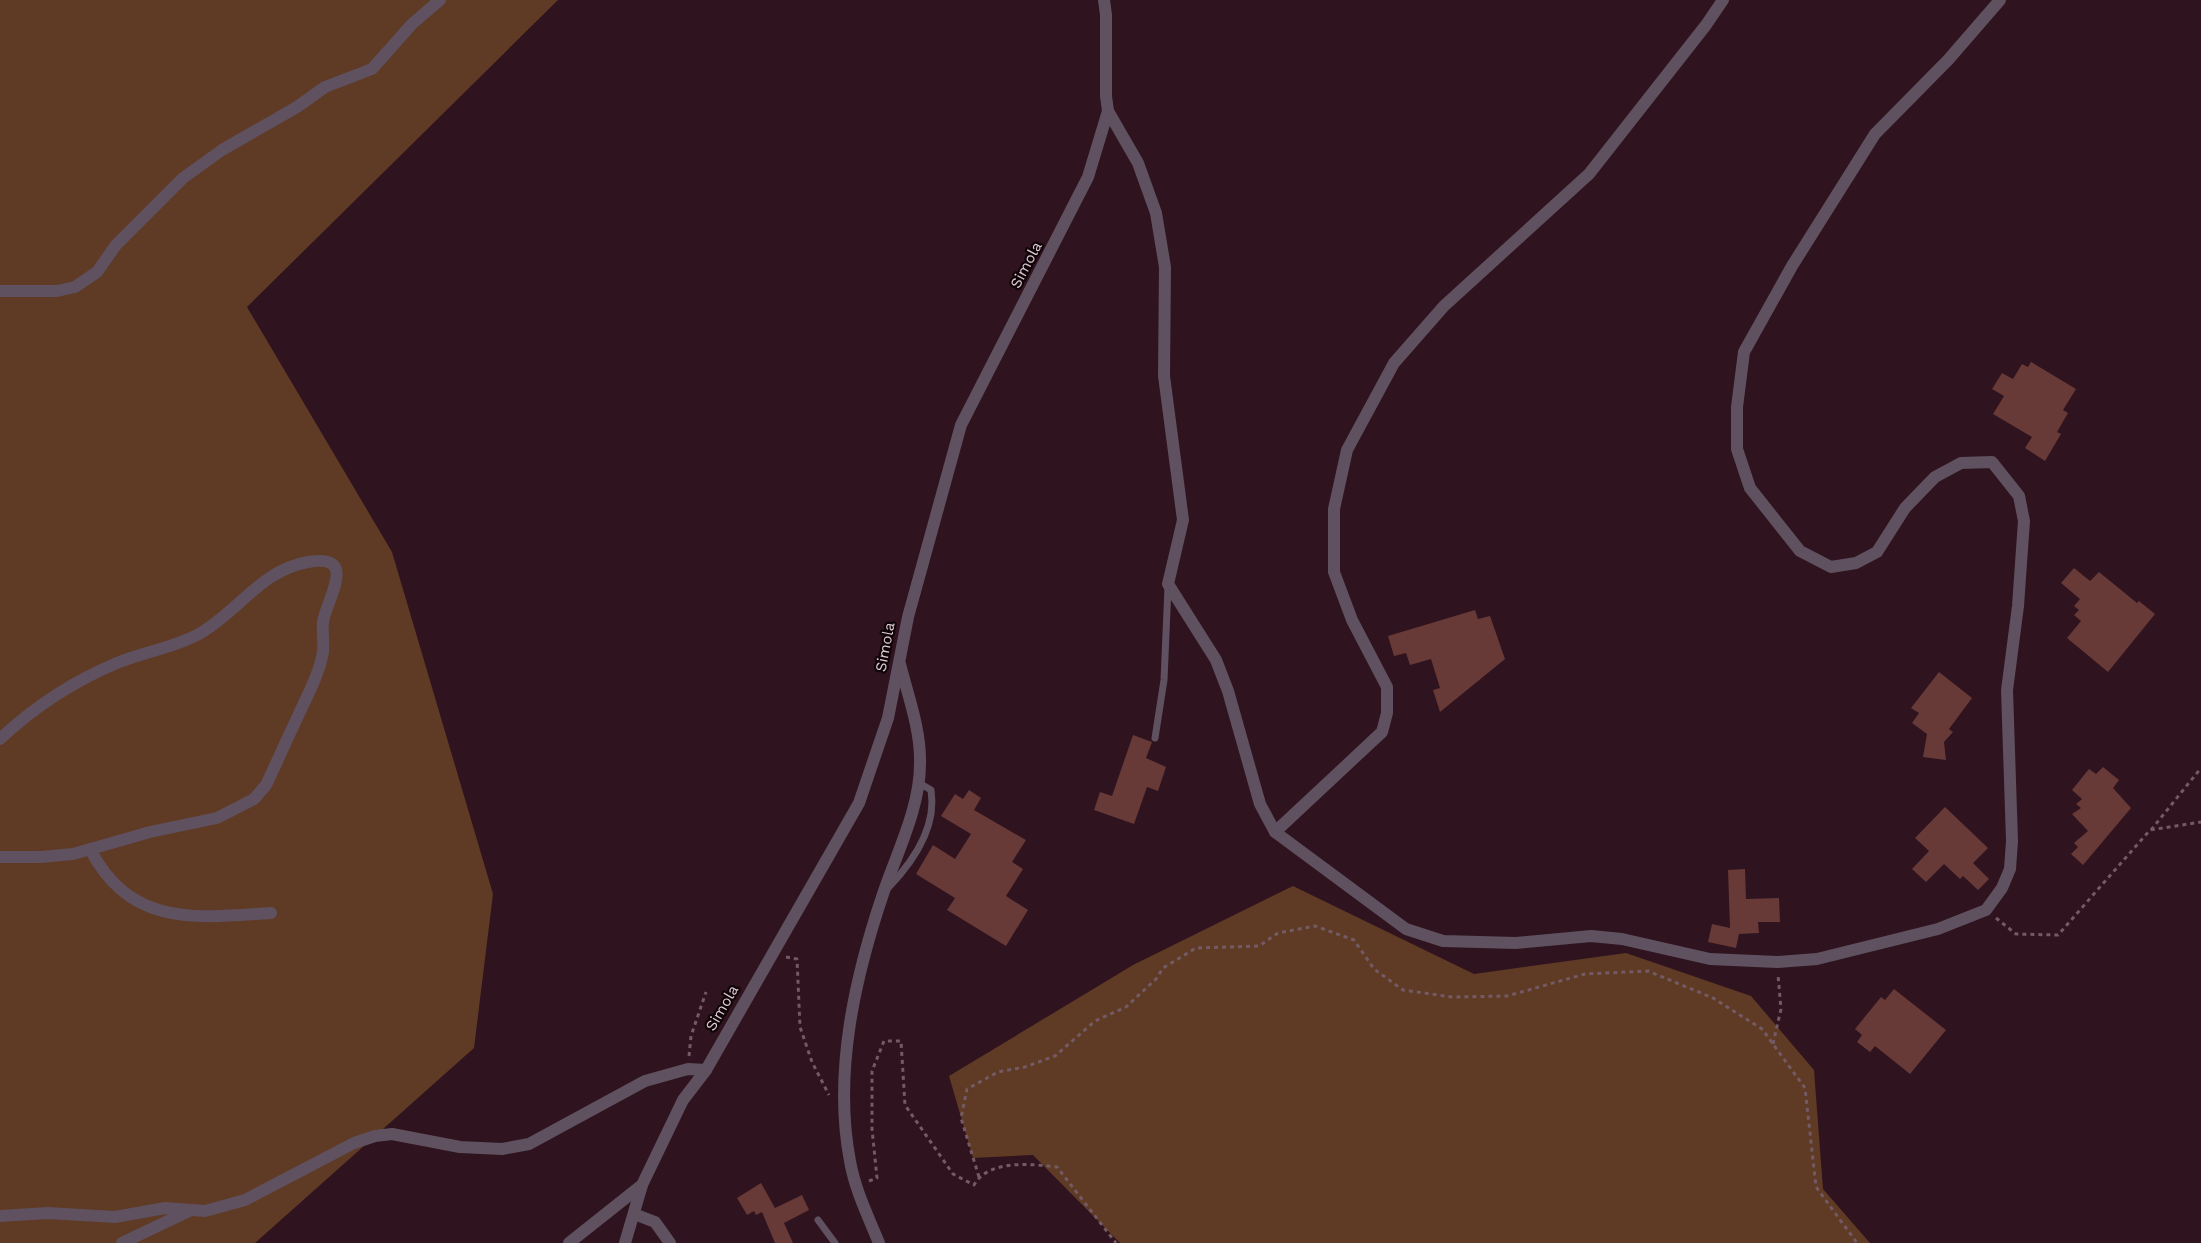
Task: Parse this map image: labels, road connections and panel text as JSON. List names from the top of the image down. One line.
{"streets":{"street":["Simola"]}}
